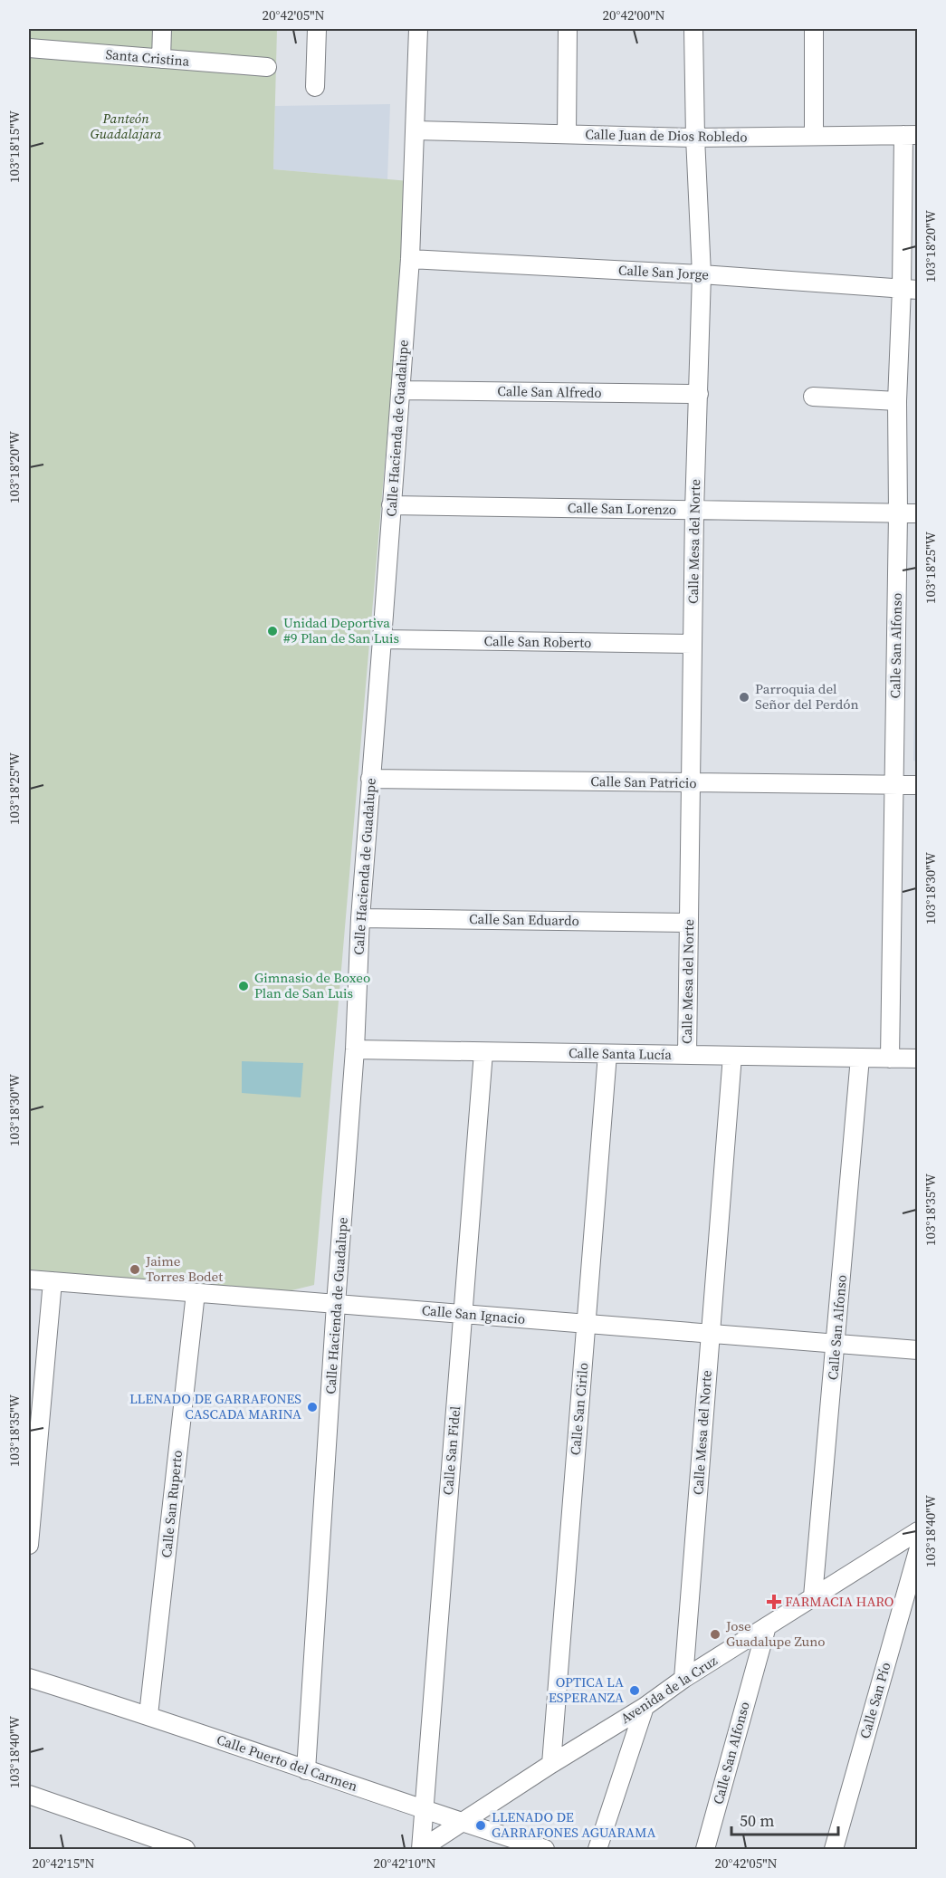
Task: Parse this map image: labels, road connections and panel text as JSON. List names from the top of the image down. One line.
{"streets":{"street":["Santa Cristina","Calle Juan de Dios Robledo","Calle San Jorge","Calle San Alfredo","Calle Hacienda de Guadalupe","Calle San Lorenzo","Calle Mesa del Norte","Calle San Roberto","Calle San Alfonso","Calle San Patricio","Calle San Eduardo","Calle Santa Lucía","Calle San Ignacio","Calle San Cirilo","Calle San Fidel","Calle San Ruperto","Avenida de la Cruz","Calle San Pío","Calle Puerto del Carmen"]},"crossings":[["Calle Juan de Dios Robledo","Calle Hacienda de Guadalupe"],["Calle Juan de Dios Robledo","Calle Mesa del Norte"],["Calle Juan de Dios Robledo","Calle San Alfonso"],["Calle San Jorge","Calle Hacienda de Guadalupe"],["Calle San Jorge","Calle Mesa del Norte"],["Calle San Jorge","Calle San Alfonso"],["Calle San Alfredo","Calle Hacienda de Guadalupe"],["Calle San Alfredo","Calle Mesa del Norte"],["Calle Hacienda de Guadalupe","Calle San Lorenzo"],["Calle Hacienda de Guadalupe","Calle San Roberto"],["Calle Hacienda de Guadalupe","Calle San Patricio"],["Calle Hacienda de Guadalupe","Calle San Eduardo"],["Calle Hacienda de Guadalupe","Calle Santa Lucía"],["Calle Hacienda de Guadalupe","Calle San Ignacio"],["Calle Hacienda de Guadalupe","Calle Puerto del Carmen"],["Calle San Lorenzo","Calle Mesa del Norte"],["Calle San Lorenzo","Calle San Alfonso"],["Calle Mesa del Norte","Calle San Roberto"],["Calle Mesa del Norte","Calle San Patricio"],["Calle Mesa del Norte","Calle San Eduardo"],["Calle Mesa del Norte","Calle Santa Lucía"],["Calle Mesa del Norte","Calle San Ignacio"],["Calle Mesa del Norte","Avenida de la Cruz"],["Calle San Alfonso","Calle San Patricio"],["Calle San Alfonso","Calle Santa Lucía"],["Calle San Alfonso","Calle San Ignacio"],["Calle San Alfonso","Avenida de la Cruz"],["Calle Santa Lucía","Calle San Cirilo"],["Calle Santa Lucía","Calle San Fidel"],["Calle San Ignacio","Calle San Cirilo"],["Calle San Ignacio","Calle San Fidel"],["Calle San Ignacio","Calle San Ruperto"],["Calle San Cirilo","Avenida de la Cruz"],["Calle San Fidel","Avenida de la Cruz"],["Calle San Fidel","Calle Puerto del Carmen"],["Calle San Ruperto","Calle Puerto del Carmen"],["Avenida de la Cruz","Calle Puerto del Carmen"]],"parks":["Panteón Guadalajara"],"places":{"other":["Unidad Deportiva #9 Plan de San Luis","Parroquia del Señor del Perdón","Gimnasio de Boxeo Plan de San Luis","Jaime Torres Bodet","LLENADO DE GARRAFONES CASCADA MARINA","Jose Guadalupe Zuno","OPTICA LA ESPERANZA","LLENADO DE GARRAFONES AGUARAMA"],"health":["FARMACIA HARO"]},"scale_bar":"50 m","coordinates":["20°42'05\"N","20°42'00\"N","103°18'15\"W","103°18'20\"W","103°18'25\"W","103°18'30\"W","103°18'35\"W","103°18'40\"W","20°42'15\"N","20°42'10\"N"]}
